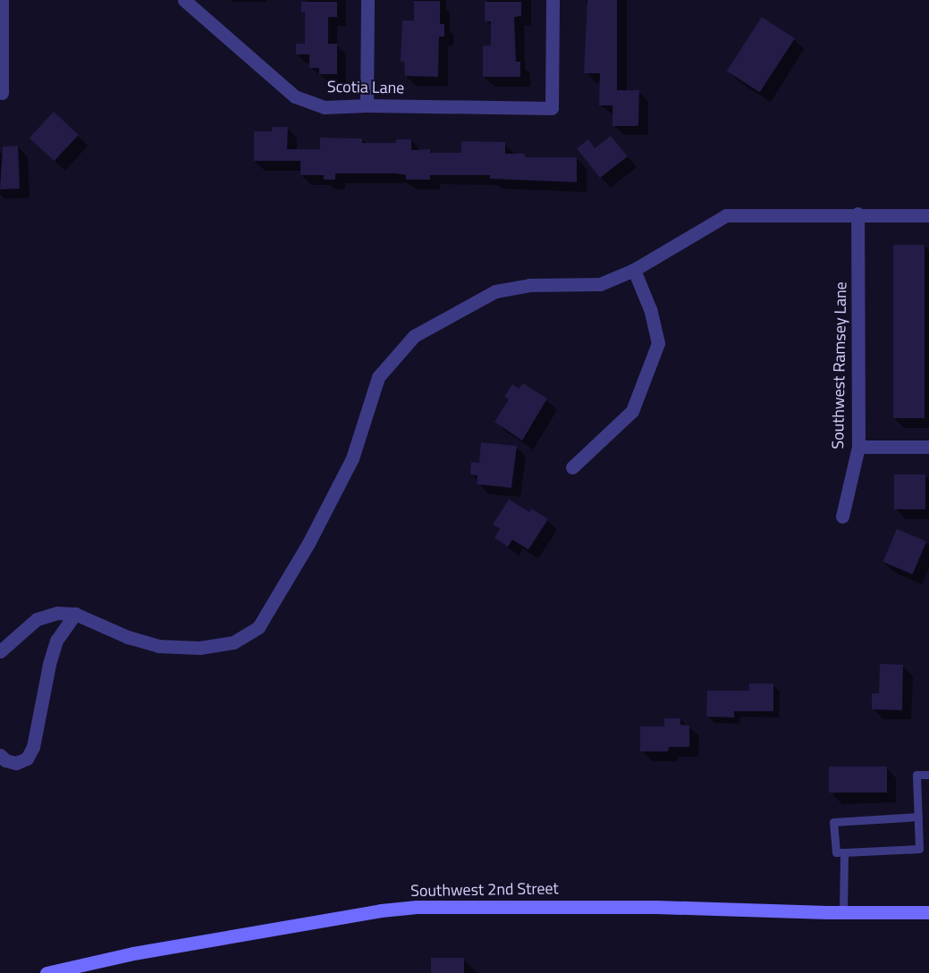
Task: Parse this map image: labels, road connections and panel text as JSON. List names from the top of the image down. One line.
{"streets":{"main road":["Southwest 2nd Street"],"street":["Scotia Lane","Southwest Ramsey Lane"]}}
